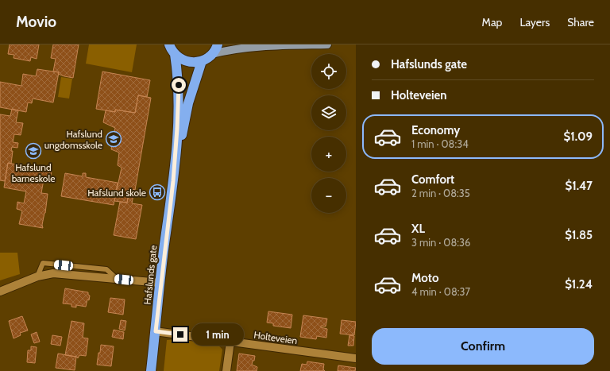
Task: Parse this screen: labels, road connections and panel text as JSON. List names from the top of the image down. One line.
{"streets":{"highway":["Hafslunds gate"],"street":["Holteveien"]},"crossings":[["Hafslunds gate","Holteveien"]],"places":{"school or university":["Hafslund ungdomsskole","Hafslund barneskole"],"bus stop":["Hafslund skole"]},"page":{"header":"Movio","nav":["Map","Layers","Share"],"banner":["Hafslunds gate","Holteveien"],"map_buttons":["+","−"],"list":[{"name":"Economy","note":"1 min · 08:34","value":"$1.09"},{"name":"Comfort","note":"2 min · 08:35","value":"$1.47"},{"name":"XL","note":"3 min · 08:36","value":"$1.85"},{"name":"Moto","note":"4 min · 08:37","value":"$1.24"}],"buttons":"Confirm","bubble":"1 min"}}
